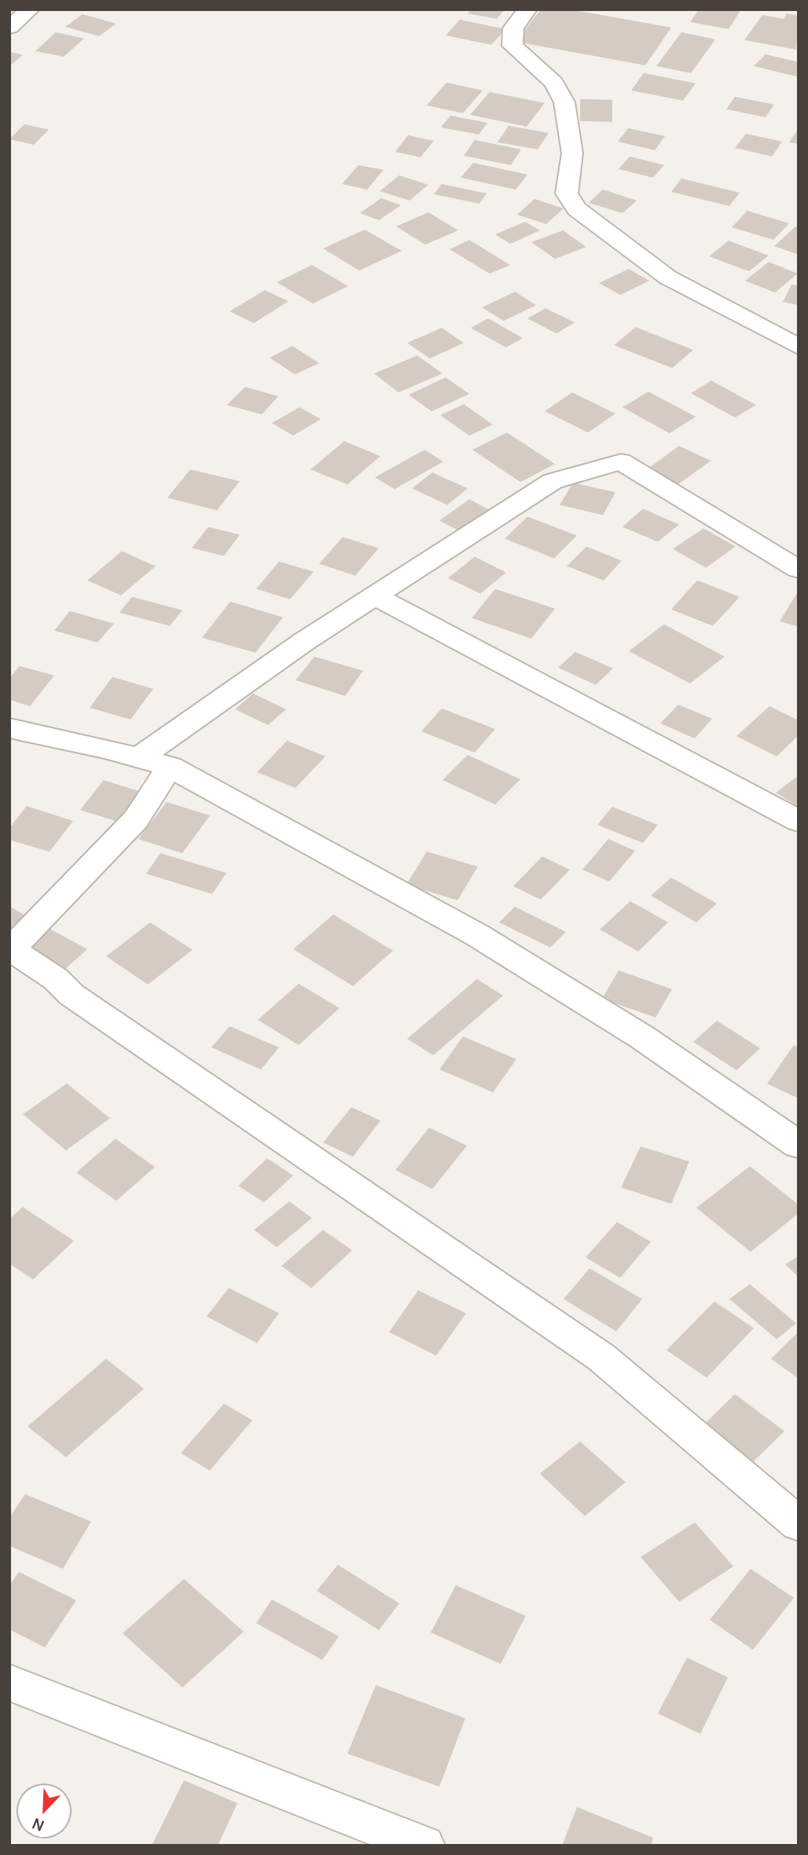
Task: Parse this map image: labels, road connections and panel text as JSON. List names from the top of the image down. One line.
{"north":"bottom left"}
